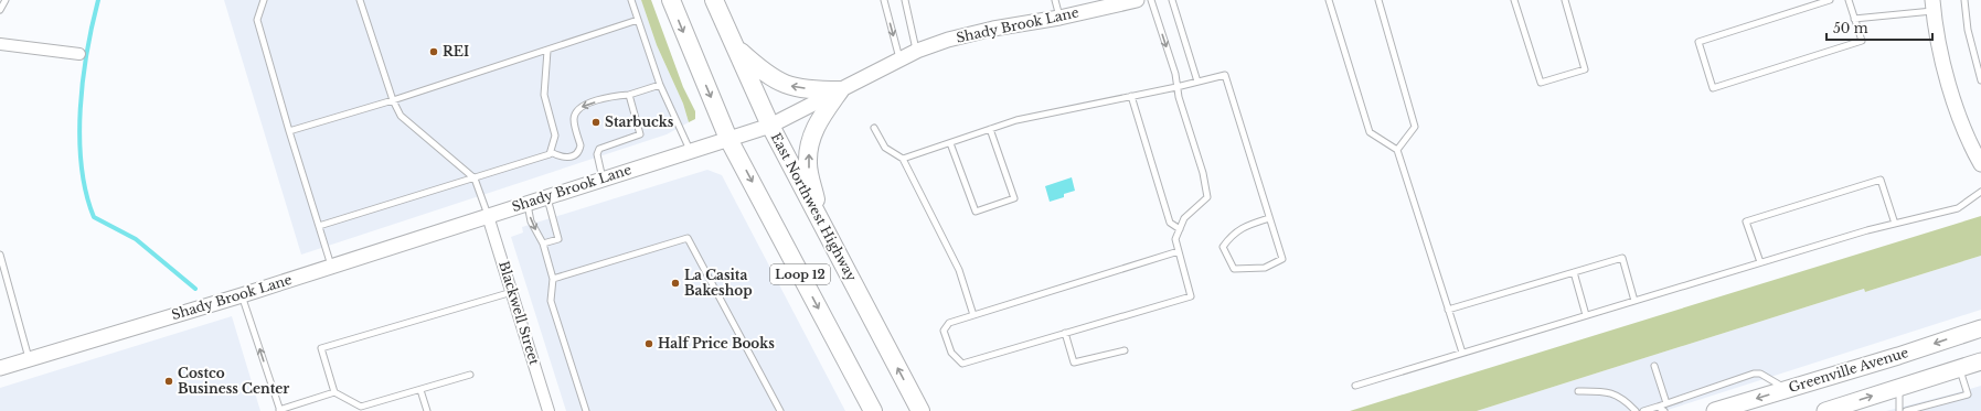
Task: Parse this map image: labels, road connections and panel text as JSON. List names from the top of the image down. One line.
{"streets":{"main road":["East Northwest Highway","Loop 12","Greenville Avenue"],"street":["Shady Brook Lane","Blackwell Street"]},"crossings":[["Shady Brook Lane","East Northwest Highway"],["Shady Brook Lane","Loop 12"],["Shady Brook Lane","Blackwell Street"]],"places":["REI","Starbucks","La Casita Bakeshop","Half Price Books","Costco Business Center"],"scale_bar":"50 m"}
